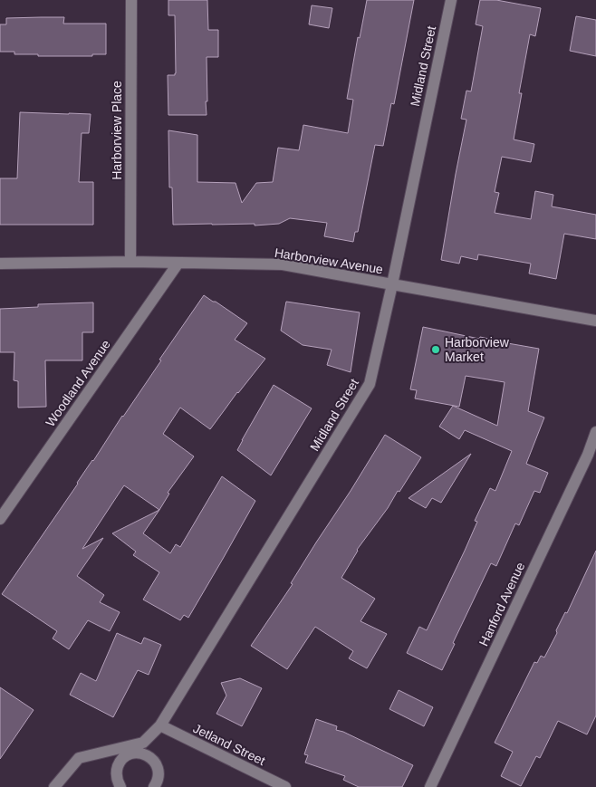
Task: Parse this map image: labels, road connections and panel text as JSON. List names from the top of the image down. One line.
{"streets":{"street":["Midland Street","Harborview Place","Harborview Avenue","Woodland Avenue","Hanford Avenue","Jetland Street"]},"crossings":[["Midland Street","Harborview Avenue"],["Midland Street","Jetland Street"],["Harborview Place","Harborview Avenue"],["Harborview Avenue","Woodland Avenue"]],"places":["Harborview Market"]}
